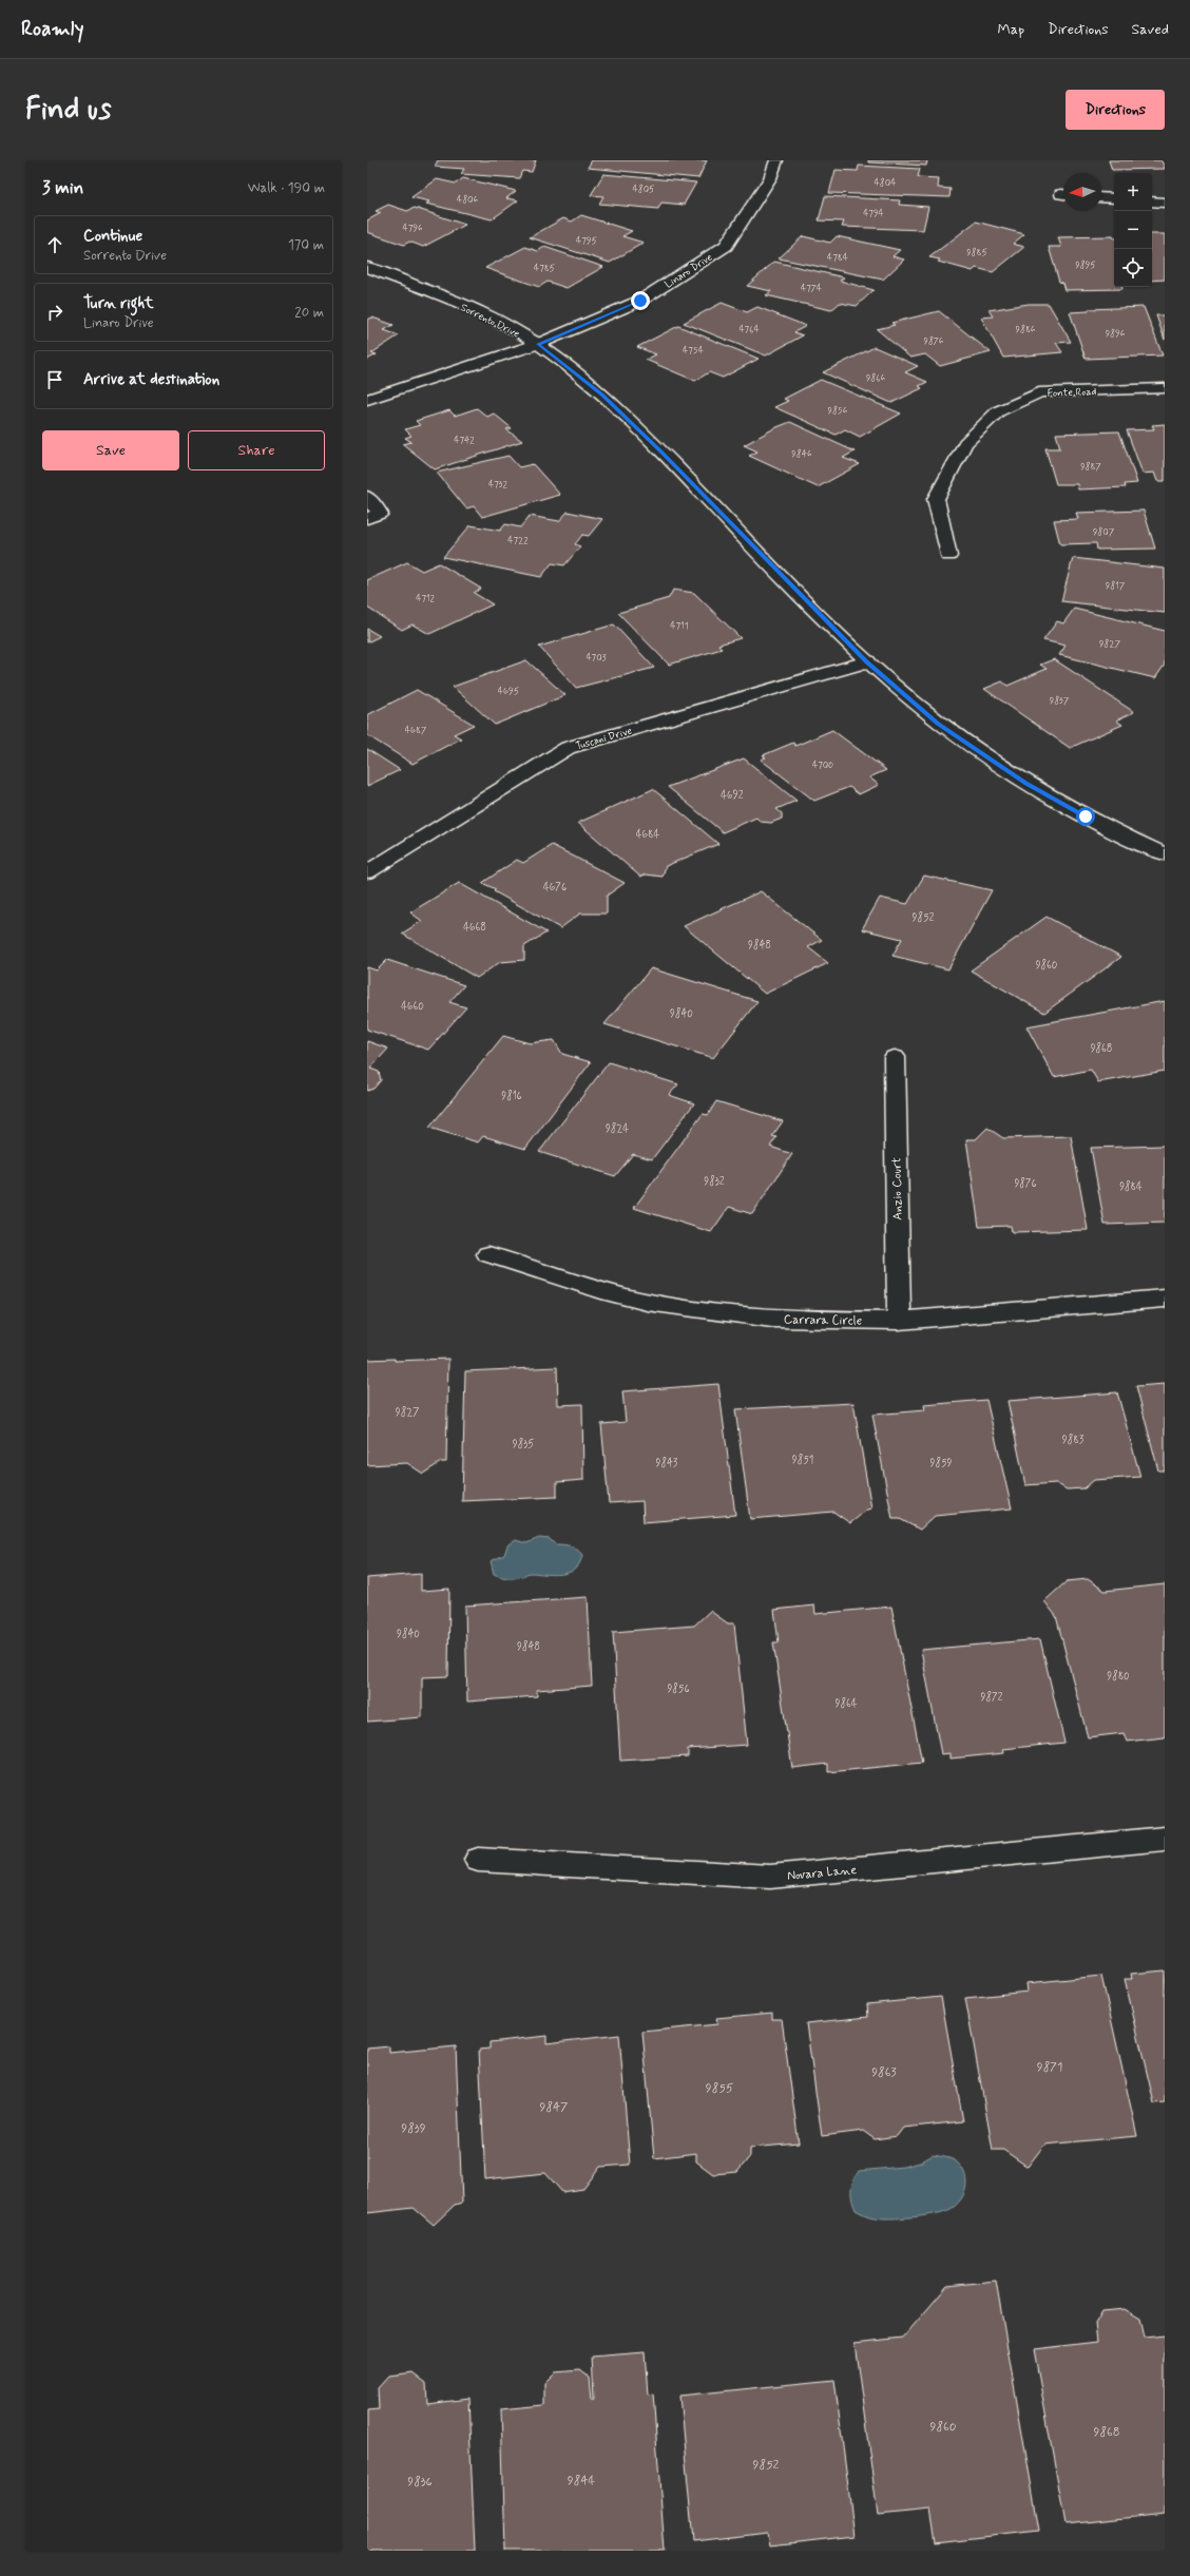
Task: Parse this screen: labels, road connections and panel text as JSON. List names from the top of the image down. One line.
{"streets":{"street":["Linaro Drive","Sorrento Drive","Fonte Road","Tuscani Drive","Anzio Court","Carrara Circle","Novara Lane"]},"crossings":[["Linaro Drive","Sorrento Drive"],["Sorrento Drive","Tuscani Drive"],["Anzio Court","Carrara Circle"]],"house_numbers":["4804","4805","4806","4794","4796","4795","9885","4784","9895","4785","4774","4764","9886","9896","9876","4754","9866","9856","4742","9846","9887","4732","9807","4722","9817","4712","4711","9827","4703","4695","9837","4687","4700","4692","4684","4676","9852","4668","9848","9860","4660","9840","9868","9816","9824","9832","9876","9884","9827","9883","9835","9851","9843","9859","9840","9848","9880","9856","9872","9864","9871","9863","9855","9847","9839","9860","9868","9852","9844","9836"],"north":"left","page":{"header":"Roamly","nav":["Map","Directions","Saved"],"buttons":["Directions",["Save","Share"]],"title":"Find us","heading":["3 min","Walk · 190 m"],"map_buttons":["+","−"],"list":[["Continue","Sorrento Drive","170 m"],["Turn right","Linaro Drive","20 m"],"Arrive at destination"]}}
